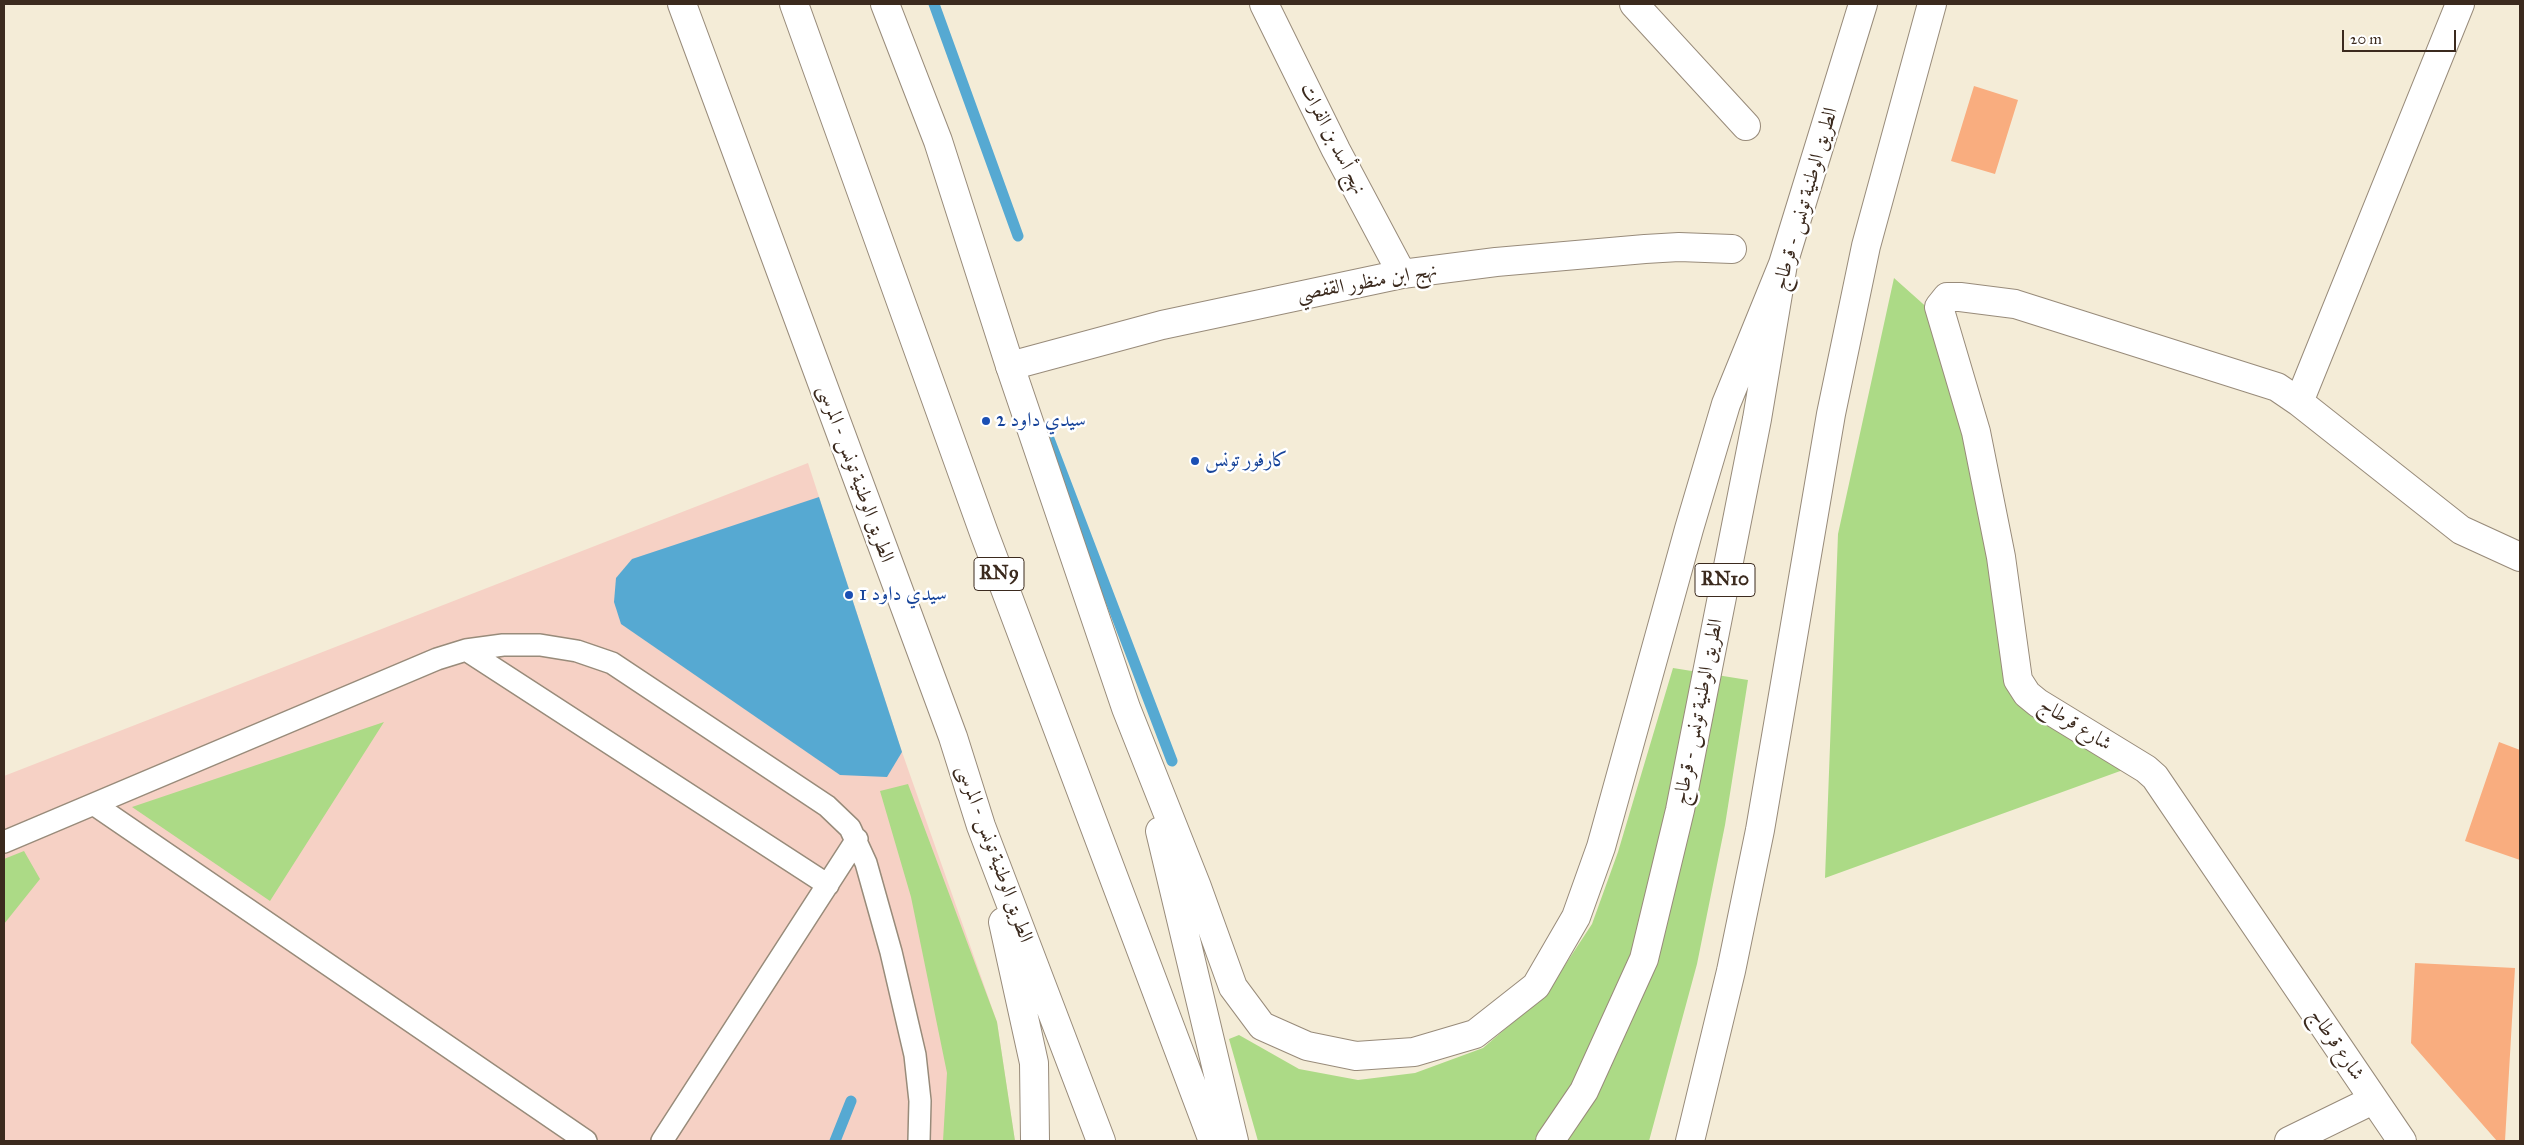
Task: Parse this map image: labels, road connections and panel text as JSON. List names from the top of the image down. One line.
{"streets":{"main road":["نهج أسد بن الفرات","الطريق الوطنية تونس - قرطاج","نهج ابن منظور القفصي","الطريق الوطنية تونس - المرسى","RN9","RN10","شارع قرطاج"]},"crossings":[["نهج أسد بن الفرات","نهج ابن منظور القفصي"]],"places":["سيدي داود 2","كارفور تونس","سيدي داود 1"],"scale_bar":"20 m"}
